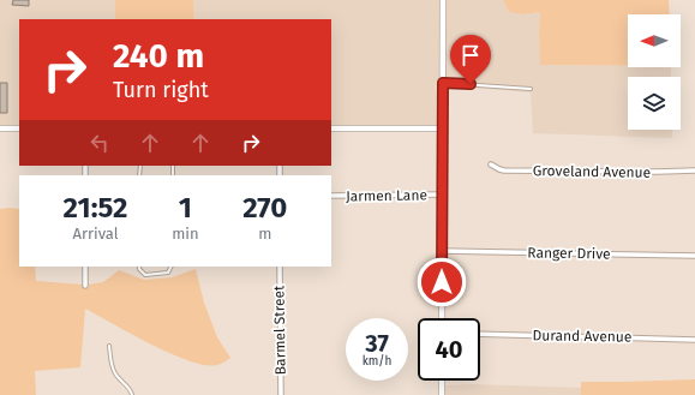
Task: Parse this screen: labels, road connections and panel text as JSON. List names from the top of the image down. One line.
{"streets":{"street":["Groveland Avenue","Jarmen Lane","Ranger Drive","Barmel Street","Durand Avenue"]},"north":"left","page":{"turn":["240 m","Turn right"],"eta":["21:52","Arrival","1","min","270","m"],"speed":"37 km/h","limit":"40"}}
